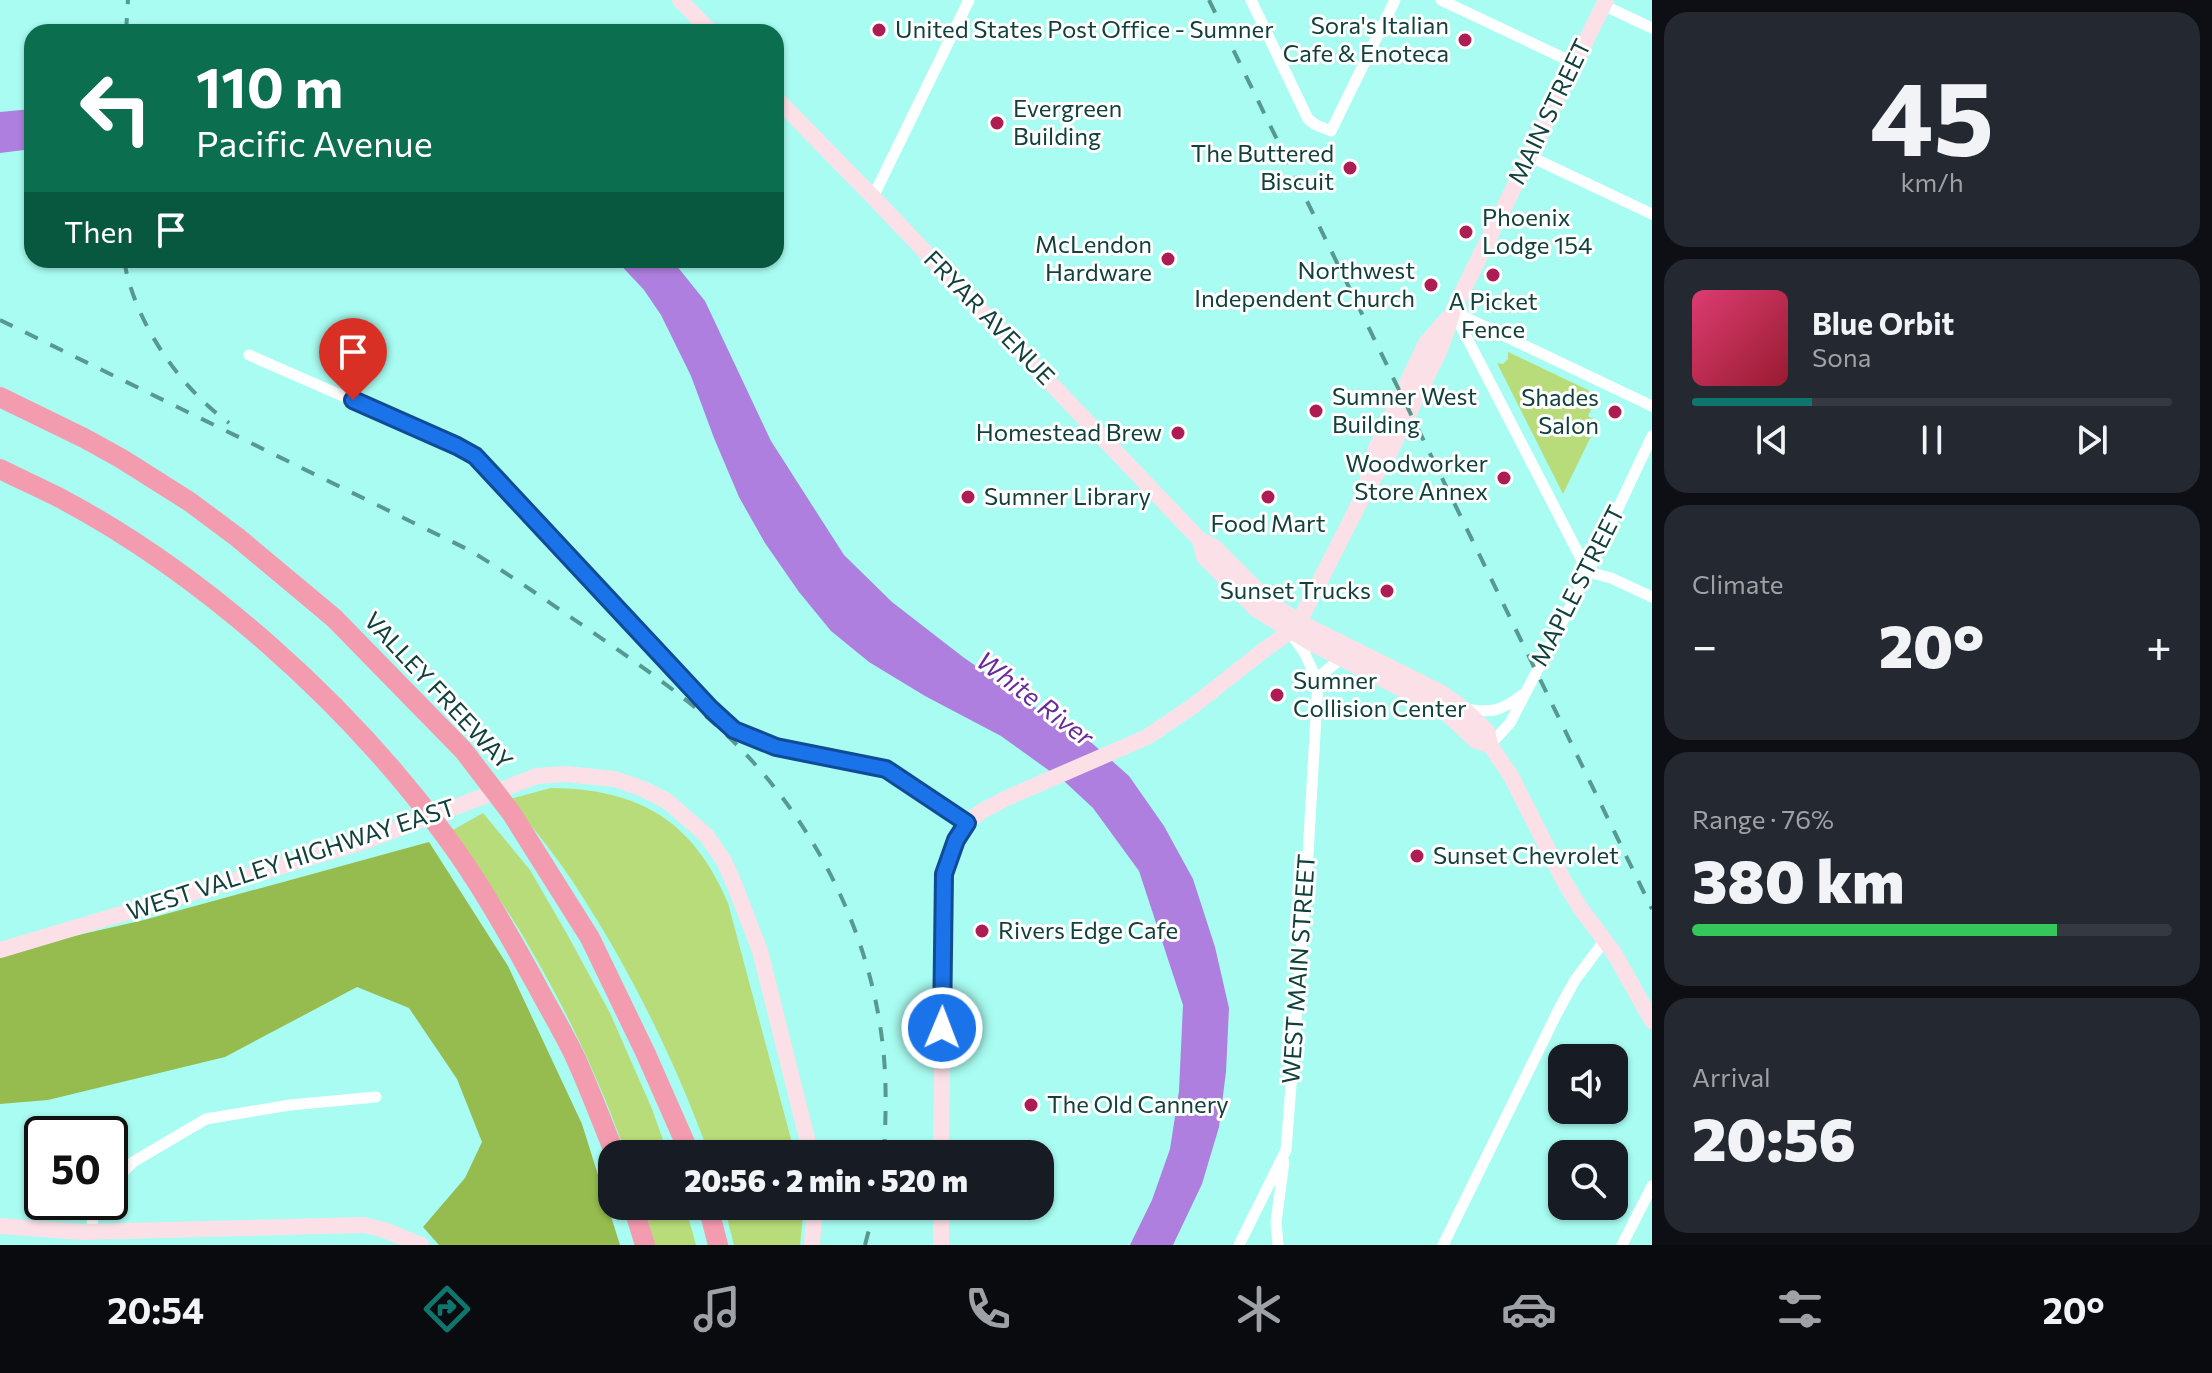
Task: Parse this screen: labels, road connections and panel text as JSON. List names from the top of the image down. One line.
{"streets":{"highway":["VALLEY FREEWAY"],"street":["MAIN STREET","FRYAR AVENUE","MAPLE STREET","WEST VALLEY HIGHWAY EAST","WEST MAIN STREET"]},"crossings":[["MAIN STREET","FRYAR AVENUE"]],"water":["White River"],"places":["United States Post Office - Sumner","Sora's Italian Cafe & Enoteca","Evergreen Building","The Buttered Biscuit","Phoenix Lodge 154","McLendon Hardware","A Picket Fence","Northwest Independent Church","Sumner West Building","Shades Salon","Homestead Brew","Woodworker Store Annex","Sumner Library","Food Mart","Sunset Trucks","Sumner Collision Center","Sunset Chevrolet","Rivers Edge Cafe","The Old Cannery"],"page":{"tile":[["45","km/h"],"Climate",["Range · 76%","380 km"],["Arrival","20:56"]],"turn":["110 m","Pacific Avenue"],"then":"Then","song":["Blue Orbit","Sona"],"heat":["−","20°","+"],"limit":"50","trip":"20:56 · 2 min · 520 m","tabs":["20:54","20°"]}}
